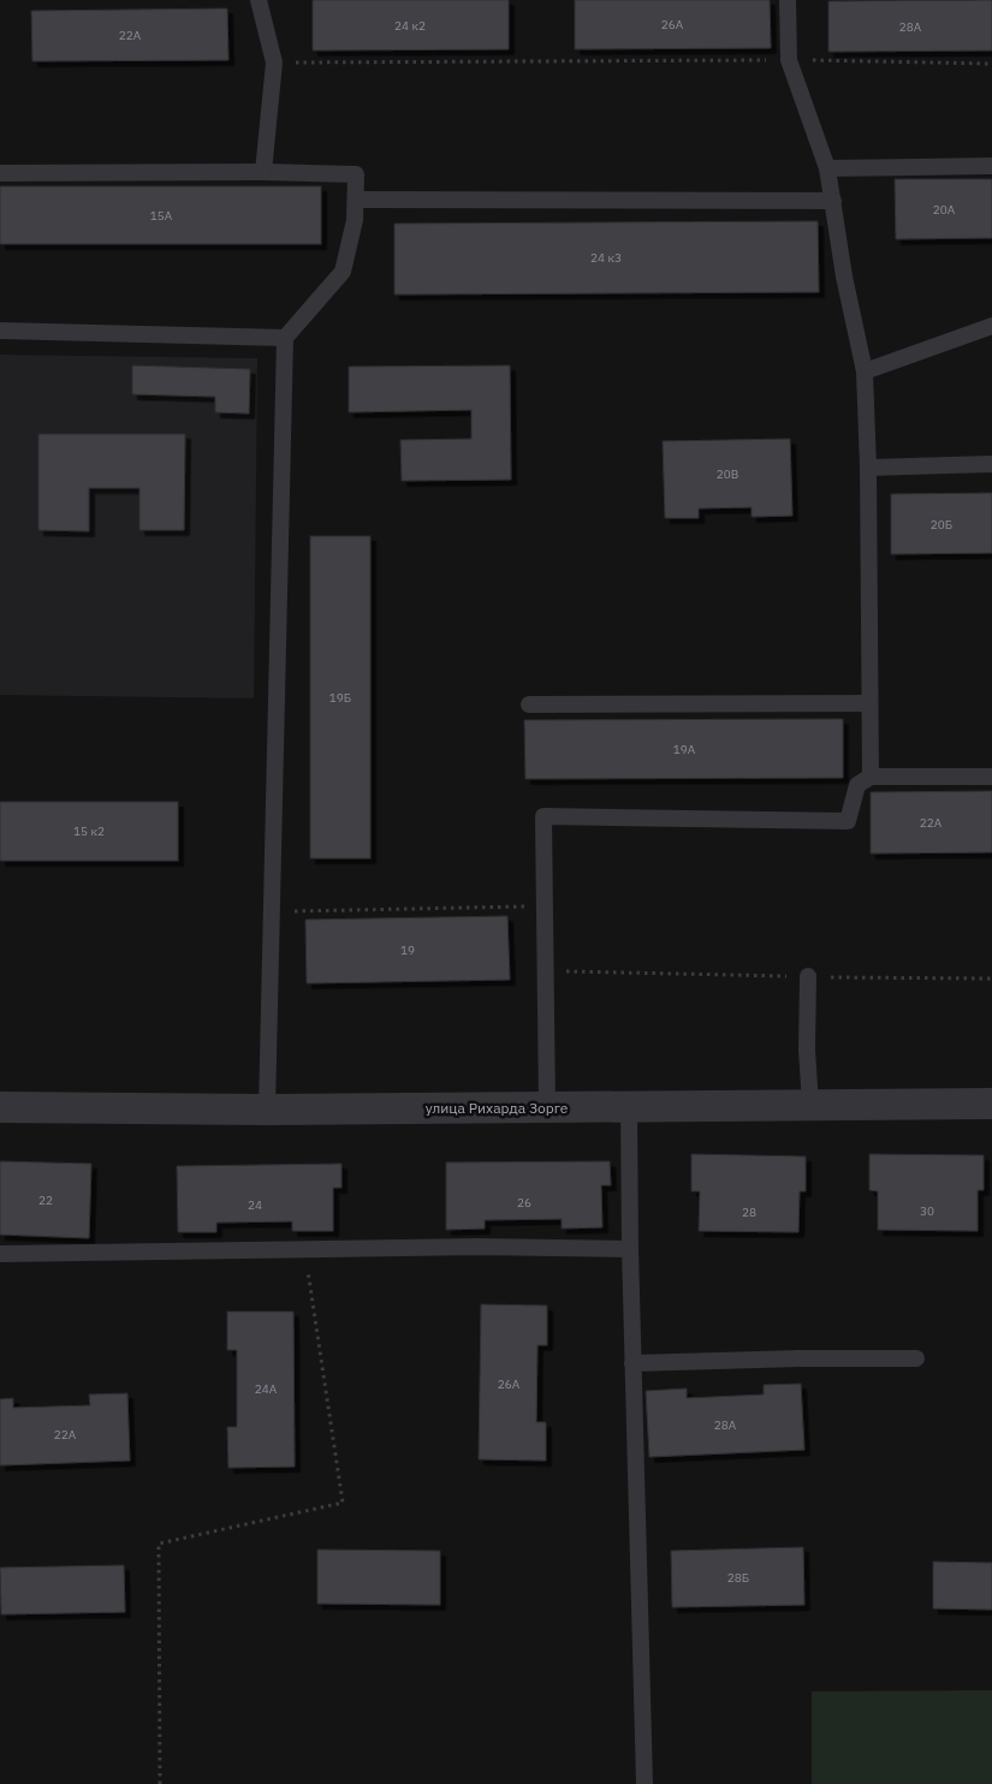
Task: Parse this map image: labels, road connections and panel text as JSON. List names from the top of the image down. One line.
{"streets":{"street":["улица Рихарда Зорге"]},"house_numbers":["26А","24 к2","28А","22А","20А","15А","24 к3","20В","20Б","19Б","19А","22А","15 к2","19","22","26","24","30","28","26А","24А","28А","22А","28Б"]}
